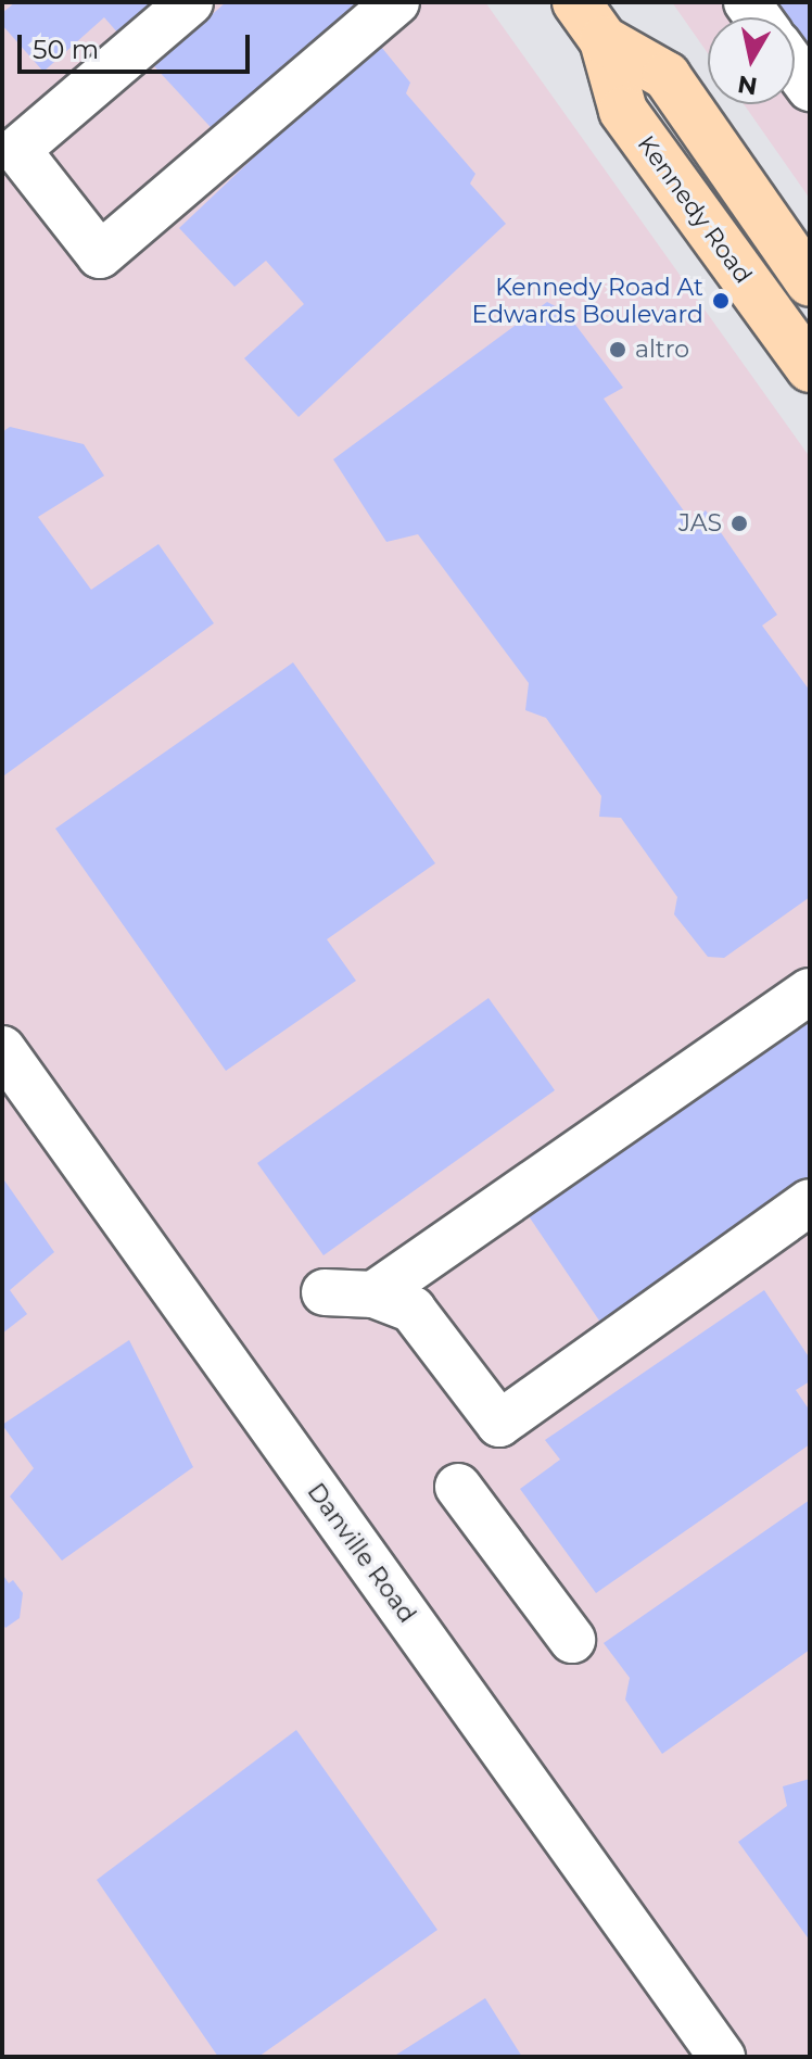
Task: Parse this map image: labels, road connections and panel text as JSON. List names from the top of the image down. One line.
{"streets":{"main road":["Kennedy Road"],"street":["Danville Road"]},"places":["Kennedy Road At Edwards Boulevard","altro","JAS"],"scale_bar":"50 m","north":"bottom"}
